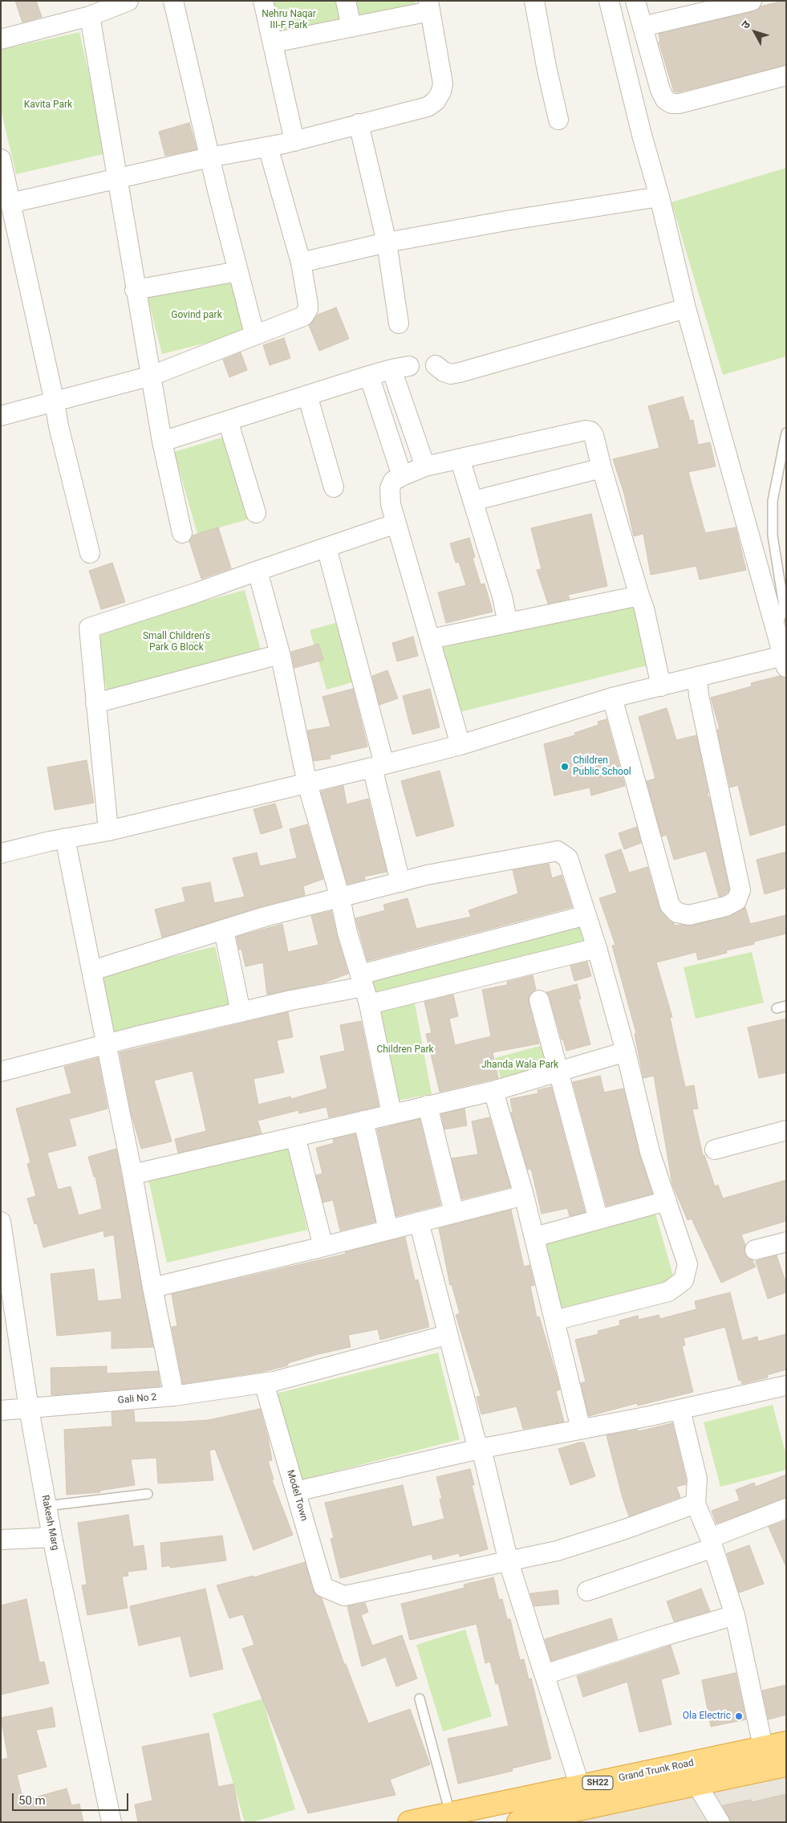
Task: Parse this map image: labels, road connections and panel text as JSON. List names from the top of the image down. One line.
{"streets":{"highway":["Grand Trunk Road","SH22"],"street":["Gali No 2","Model Town","Rakesh Marg"]},"crossings":[["Gali No 2","Model Town"],["Gali No 2","Rakesh Marg"]],"parks":["Nehru Nagar III-F Park","Kavita Park","Govind park","Small Children's Park G Block","Children Park","Jhanda Wala Park"],"places":["Children Public School","Ola Electric"],"scale_bar":"50 m","north":"top left"}
